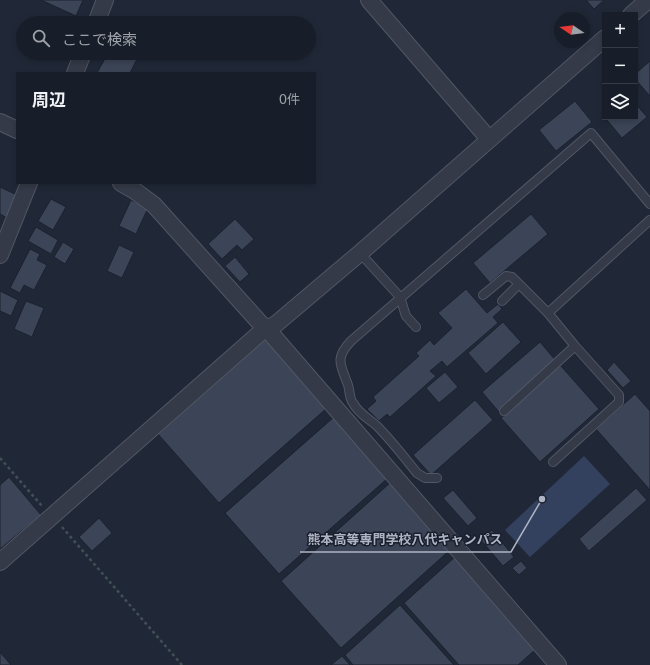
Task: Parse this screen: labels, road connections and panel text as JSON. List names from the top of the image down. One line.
{"places":["熊本高等専門学校八代キャンパス"],"north":"left","page":{"map_buttons":["+","−"],"search":"ここで検索","heading":["周辺","0件"]}}
